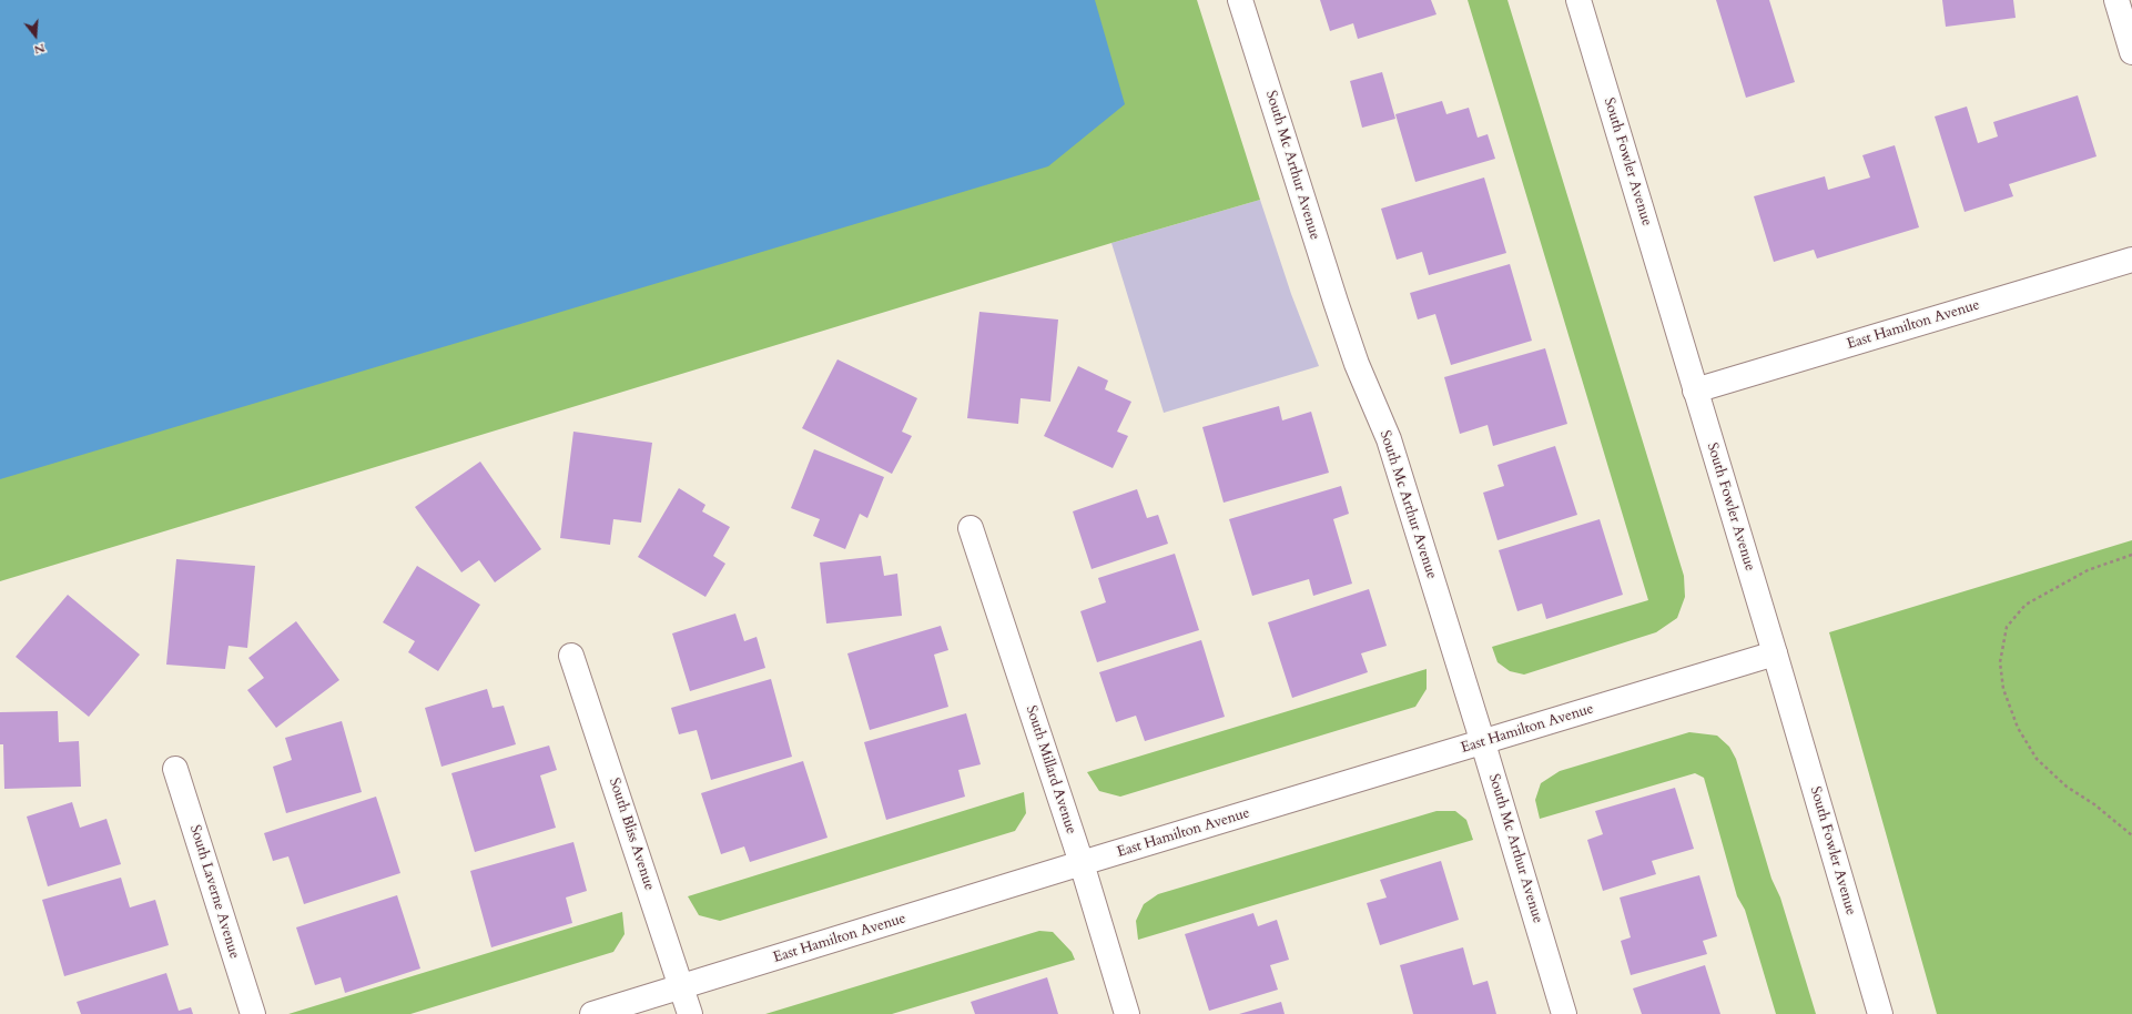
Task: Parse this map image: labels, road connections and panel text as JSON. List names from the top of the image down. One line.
{"streets":{"street":["South Fowler Avenue","South Mc Arthur Avenue","East Hamilton Avenue","South Millard Avenue","South Bliss Avenue","South Laverne Avenue"]},"crossings":[["South Fowler Avenue","East Hamilton Avenue"],["South Mc Arthur Avenue","East Hamilton Avenue"],["East Hamilton Avenue","South Millard Avenue"],["East Hamilton Avenue","South Bliss Avenue"]],"north":"bottom"}
